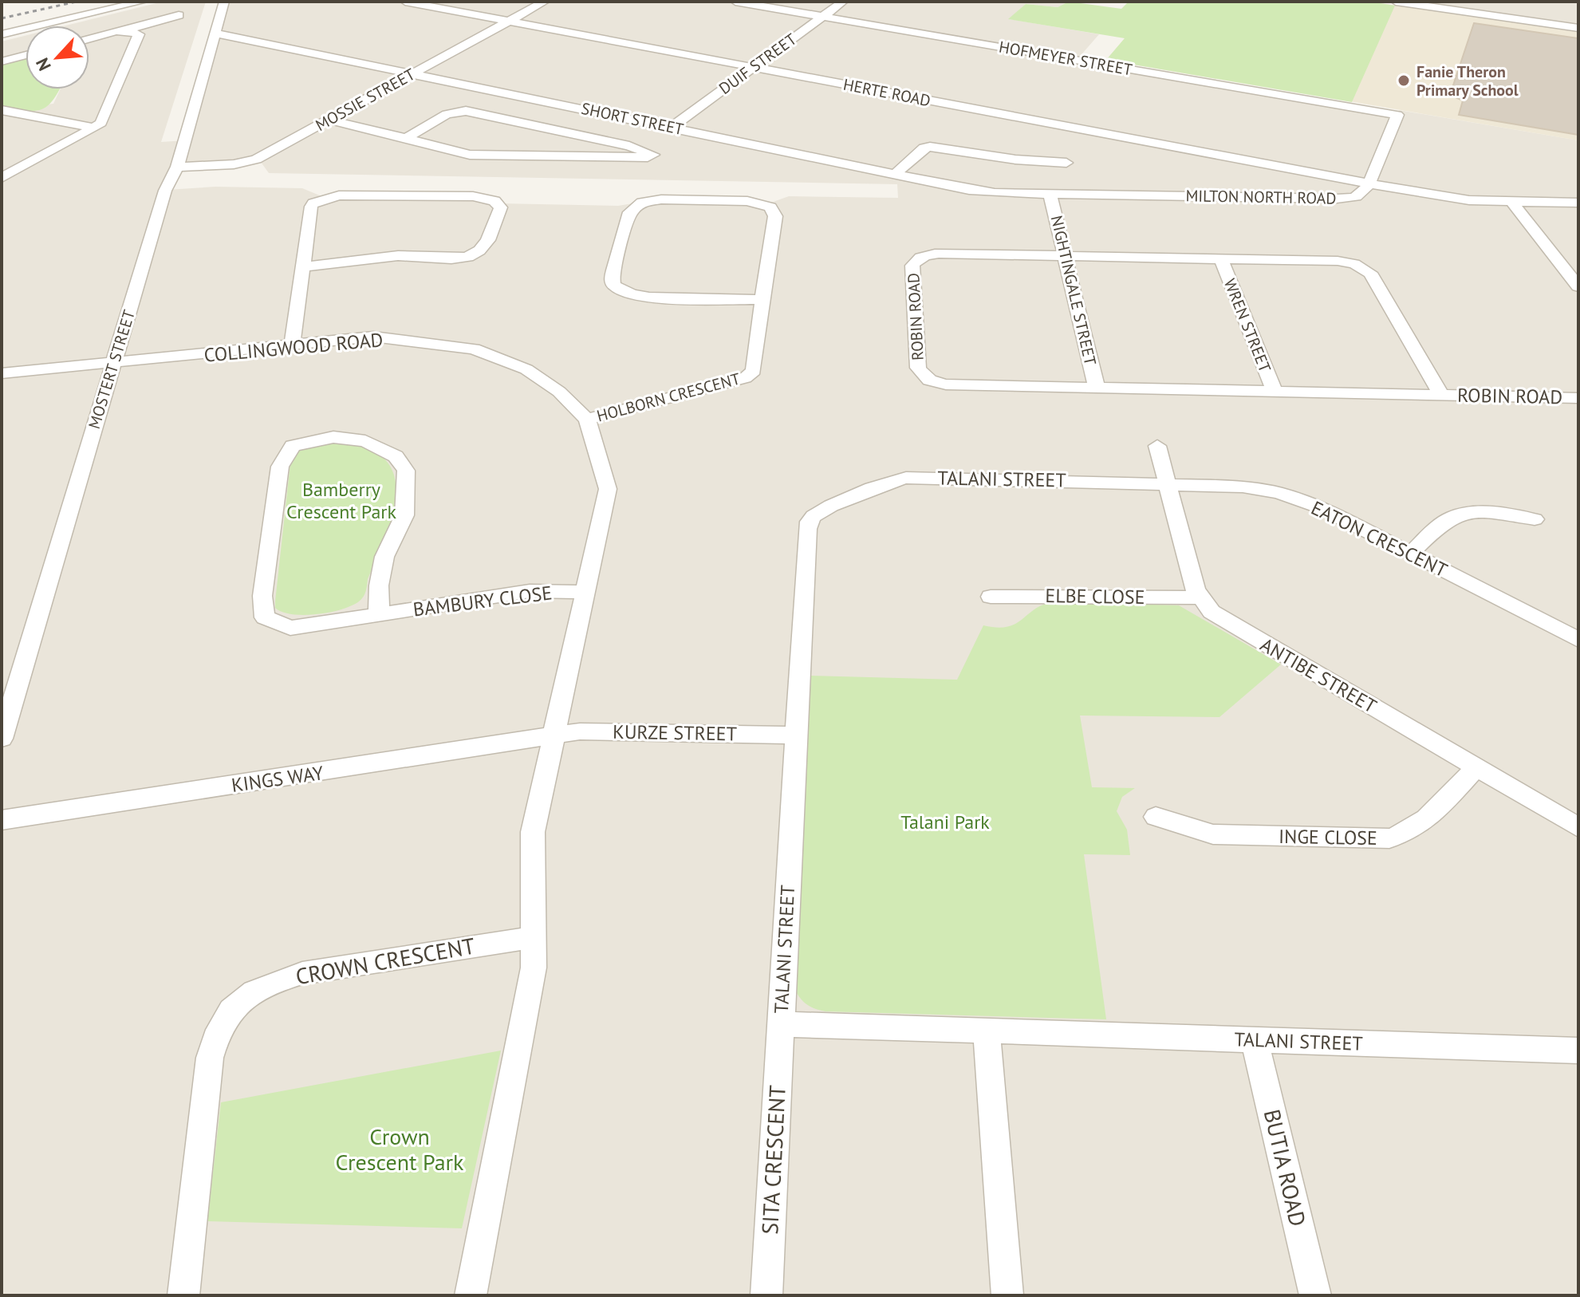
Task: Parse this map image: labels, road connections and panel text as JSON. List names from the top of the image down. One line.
{"streets":{"street":["HOFMEYER STREET","DUIF STREET","HERTE ROAD","MOSSIE STREET","SHORT STREET","MILTON NORTH ROAD","NIGHTINGALE STREET","ROBIN ROAD","WREN STREET","COLLINGWOOD ROAD","MOSTERT STREET","HOLBORN CRESCENT","TALANI STREET","EATON CRESCENT","ELBE CLOSE","BAMBURY CLOSE","ANTIBE STREET","KURZE STREET","KINGS WAY","INGE CLOSE","CROWN CRESCENT","SITA CRESCENT","BUTIA ROAD"]},"crossings":[["HOFMEYER STREET","DUIF STREET"],["HOFMEYER STREET","HERTE ROAD"],["HOFMEYER STREET","MILTON NORTH ROAD"],["DUIF STREET","HERTE ROAD"],["DUIF STREET","SHORT STREET"],["HERTE ROAD","MOSSIE STREET"],["HERTE ROAD","MILTON NORTH ROAD"],["MOSSIE STREET","SHORT STREET"],["MOSSIE STREET","MOSTERT STREET"],["SHORT STREET","MILTON NORTH ROAD"],["SHORT STREET","NIGHTINGALE STREET"],["SHORT STREET","MOSTERT STREET"],["MILTON NORTH ROAD","NIGHTINGALE STREET"],["NIGHTINGALE STREET","ROBIN ROAD"],["ROBIN ROAD","WREN STREET"],["COLLINGWOOD ROAD","MOSTERT STREET"],["COLLINGWOOD ROAD","HOLBORN CRESCENT"],["COLLINGWOOD ROAD","BAMBURY CLOSE"],["COLLINGWOOD ROAD","KURZE STREET"],["COLLINGWOOD ROAD","KINGS WAY"],["TALANI STREET","EATON CRESCENT"],["TALANI STREET","KURZE STREET"],["TALANI STREET","SITA CRESCENT"],["TALANI STREET","BUTIA ROAD"],["ELBE CLOSE","ANTIBE STREET"],["ANTIBE STREET","INGE CLOSE"],["KURZE STREET","KINGS WAY"]],"parks":["Bamberry Crescent Park","Talani Park","Crown Crescent Park"],"places":["Fanie Theron Primary School"],"north":"bottom left"}
